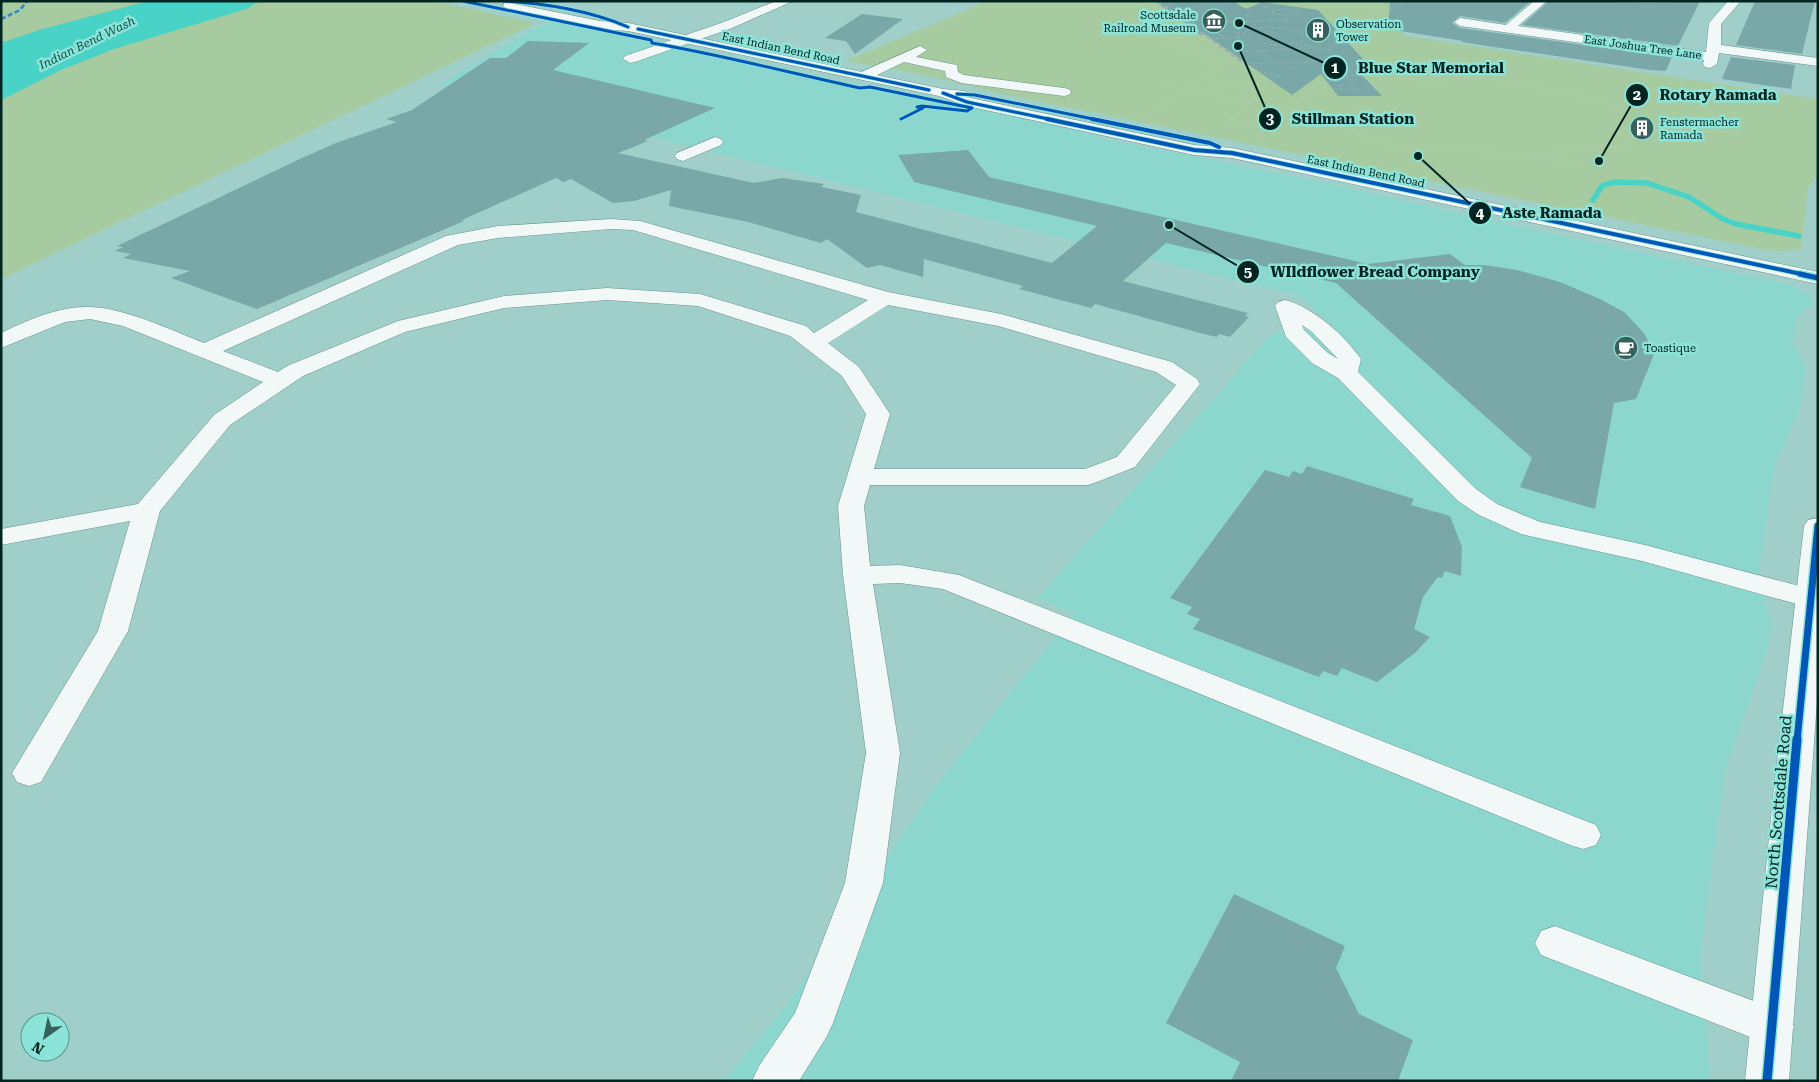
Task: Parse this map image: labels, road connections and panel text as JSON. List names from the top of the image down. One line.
{"streets":{"main road":["East Joshua Tree Lane","East Indian Bend Road","North Scottsdale Road"]},"water":["Indian Bend Wash"],"places":{"museum":["Scottsdale Railroad Museum"],"other":["Blue Star Memorial","Stillman Station","Aste Ramada","Rotary Ramada","WIldflower Bread Company"],"building":["Observation Tower","Fenstermacher Ramada"],"cafe":["Toastique"]},"north":"bottom left"}
